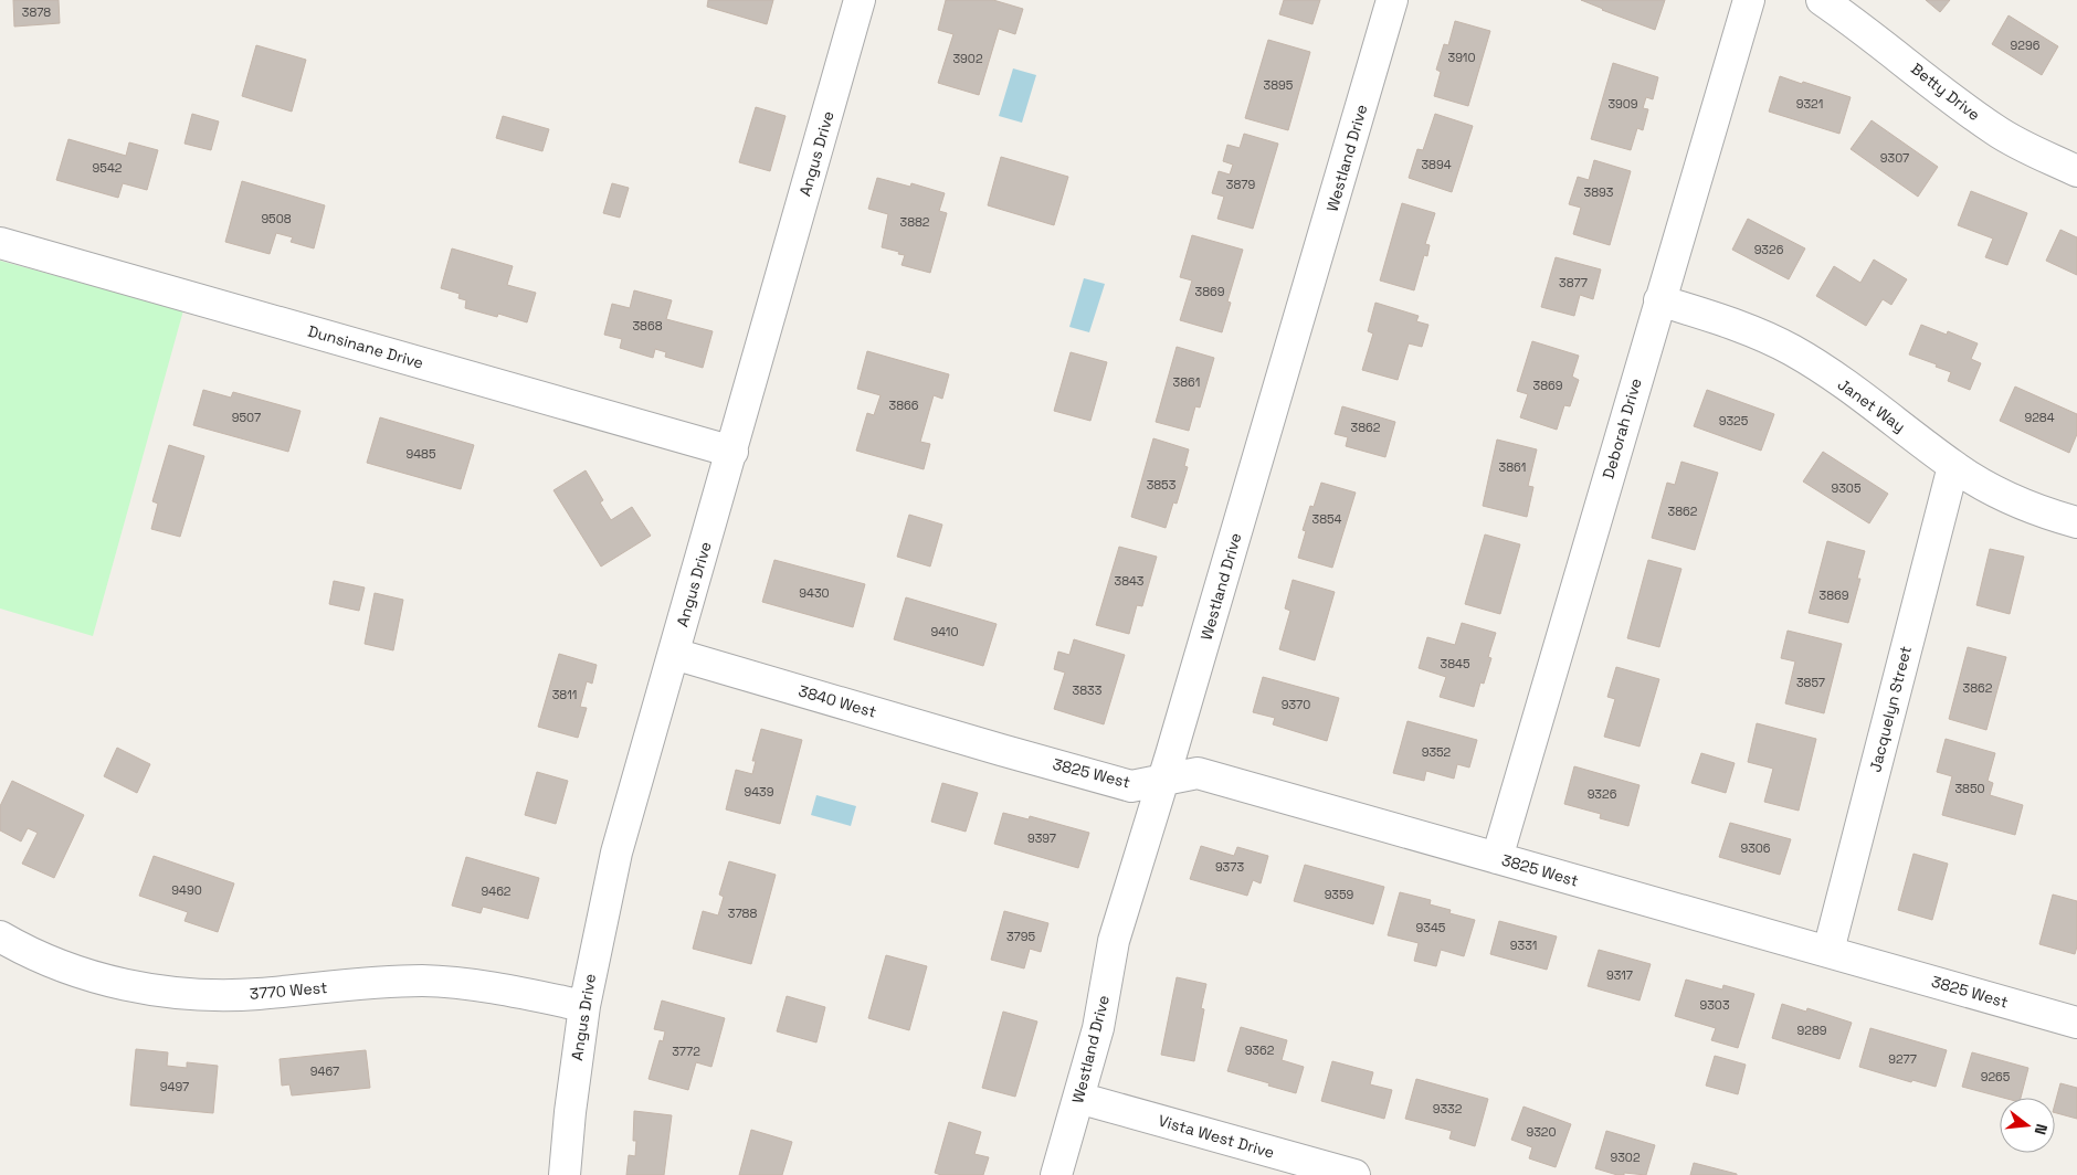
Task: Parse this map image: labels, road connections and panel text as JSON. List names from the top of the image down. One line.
{"streets":{"street":["Betty Drive","Angus Drive","Westland Drive","Dunsinane Drive","Janet Way","Deborah Drive","3840 West","Jacquelyn Street","3825 West","3770 West","Vista West Drive"]},"crossings":[["Angus Drive","Dunsinane Drive"],["Angus Drive","3840 West"],["Angus Drive","3770 West"],["Westland Drive","3825 West"],["Westland Drive","Vista West Drive"],["Janet Way","Deborah Drive"],["Janet Way","Jacquelyn Street"],["Deborah Drive","3825 West"],["3840 West","3825 West"],["Jacquelyn Street","3825 West"]],"house_numbers":["3878","9296","3910","3902","3895","3909","9321","9307","3894","9542","3879","3893","9508","3882","9326","3877","3869","3868","3861","3869","3866","9507","9284","9325","3862","9485","3861","3853","9305","3862","3854","3843","9430","3869","9410","3845","3857","3862","3833","3811","9370","9352","3850","9439","9326","9397","9306","9373","9490","9462","9359","3788","9345","3795","9331","9317","9303","9289","9362","3772","9277","9467","9265","9497","9332","9320","9302"],"north":"right"}
